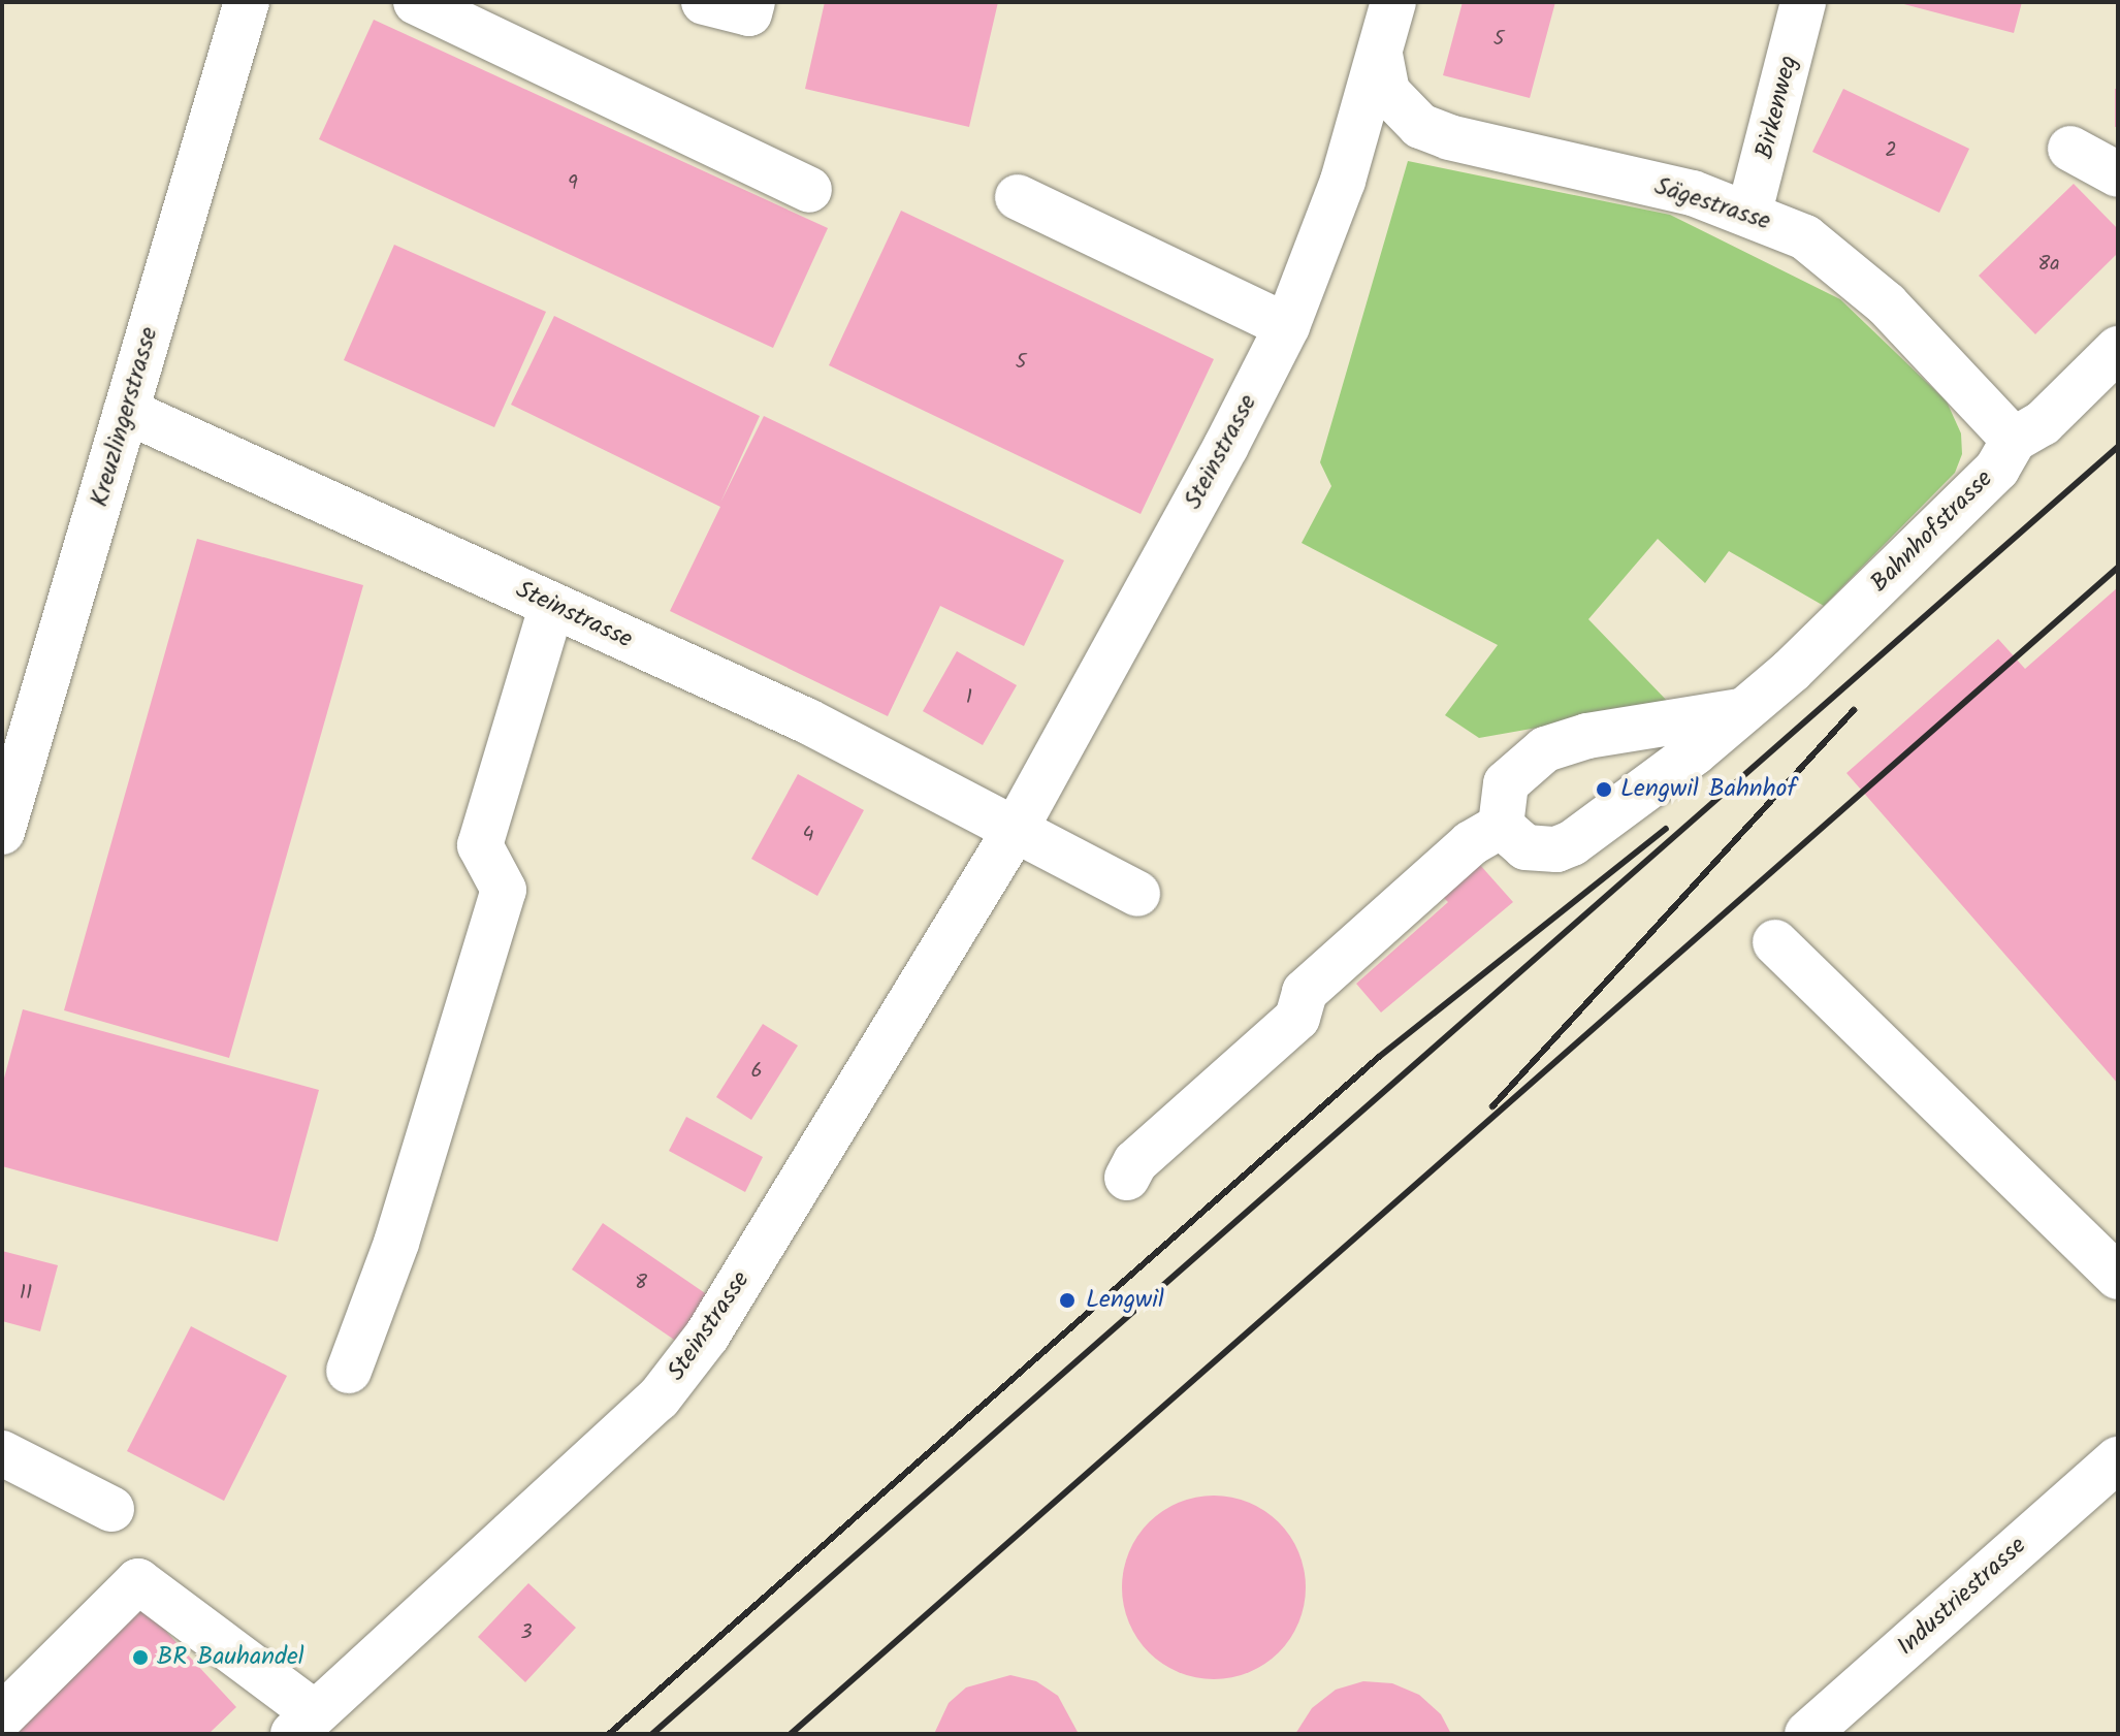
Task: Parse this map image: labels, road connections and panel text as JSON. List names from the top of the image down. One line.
{"streets":{"street":["Birkenweg","Sägestrasse","Kreuzlingerstrasse","Steinstrasse","Bahnhofstrasse","Industriestrasse"]},"crossings":[["Birkenweg","Sägestrasse"],["Sägestrasse","Steinstrasse"],["Sägestrasse","Bahnhofstrasse"],["Kreuzlingerstrasse","Steinstrasse"]],"places":["Lengwil Bahnhof","Lengwil","BR Bauhandel"],"house_numbers":["5","2","9","8a","5","1","4","6","8","11","3"]}
